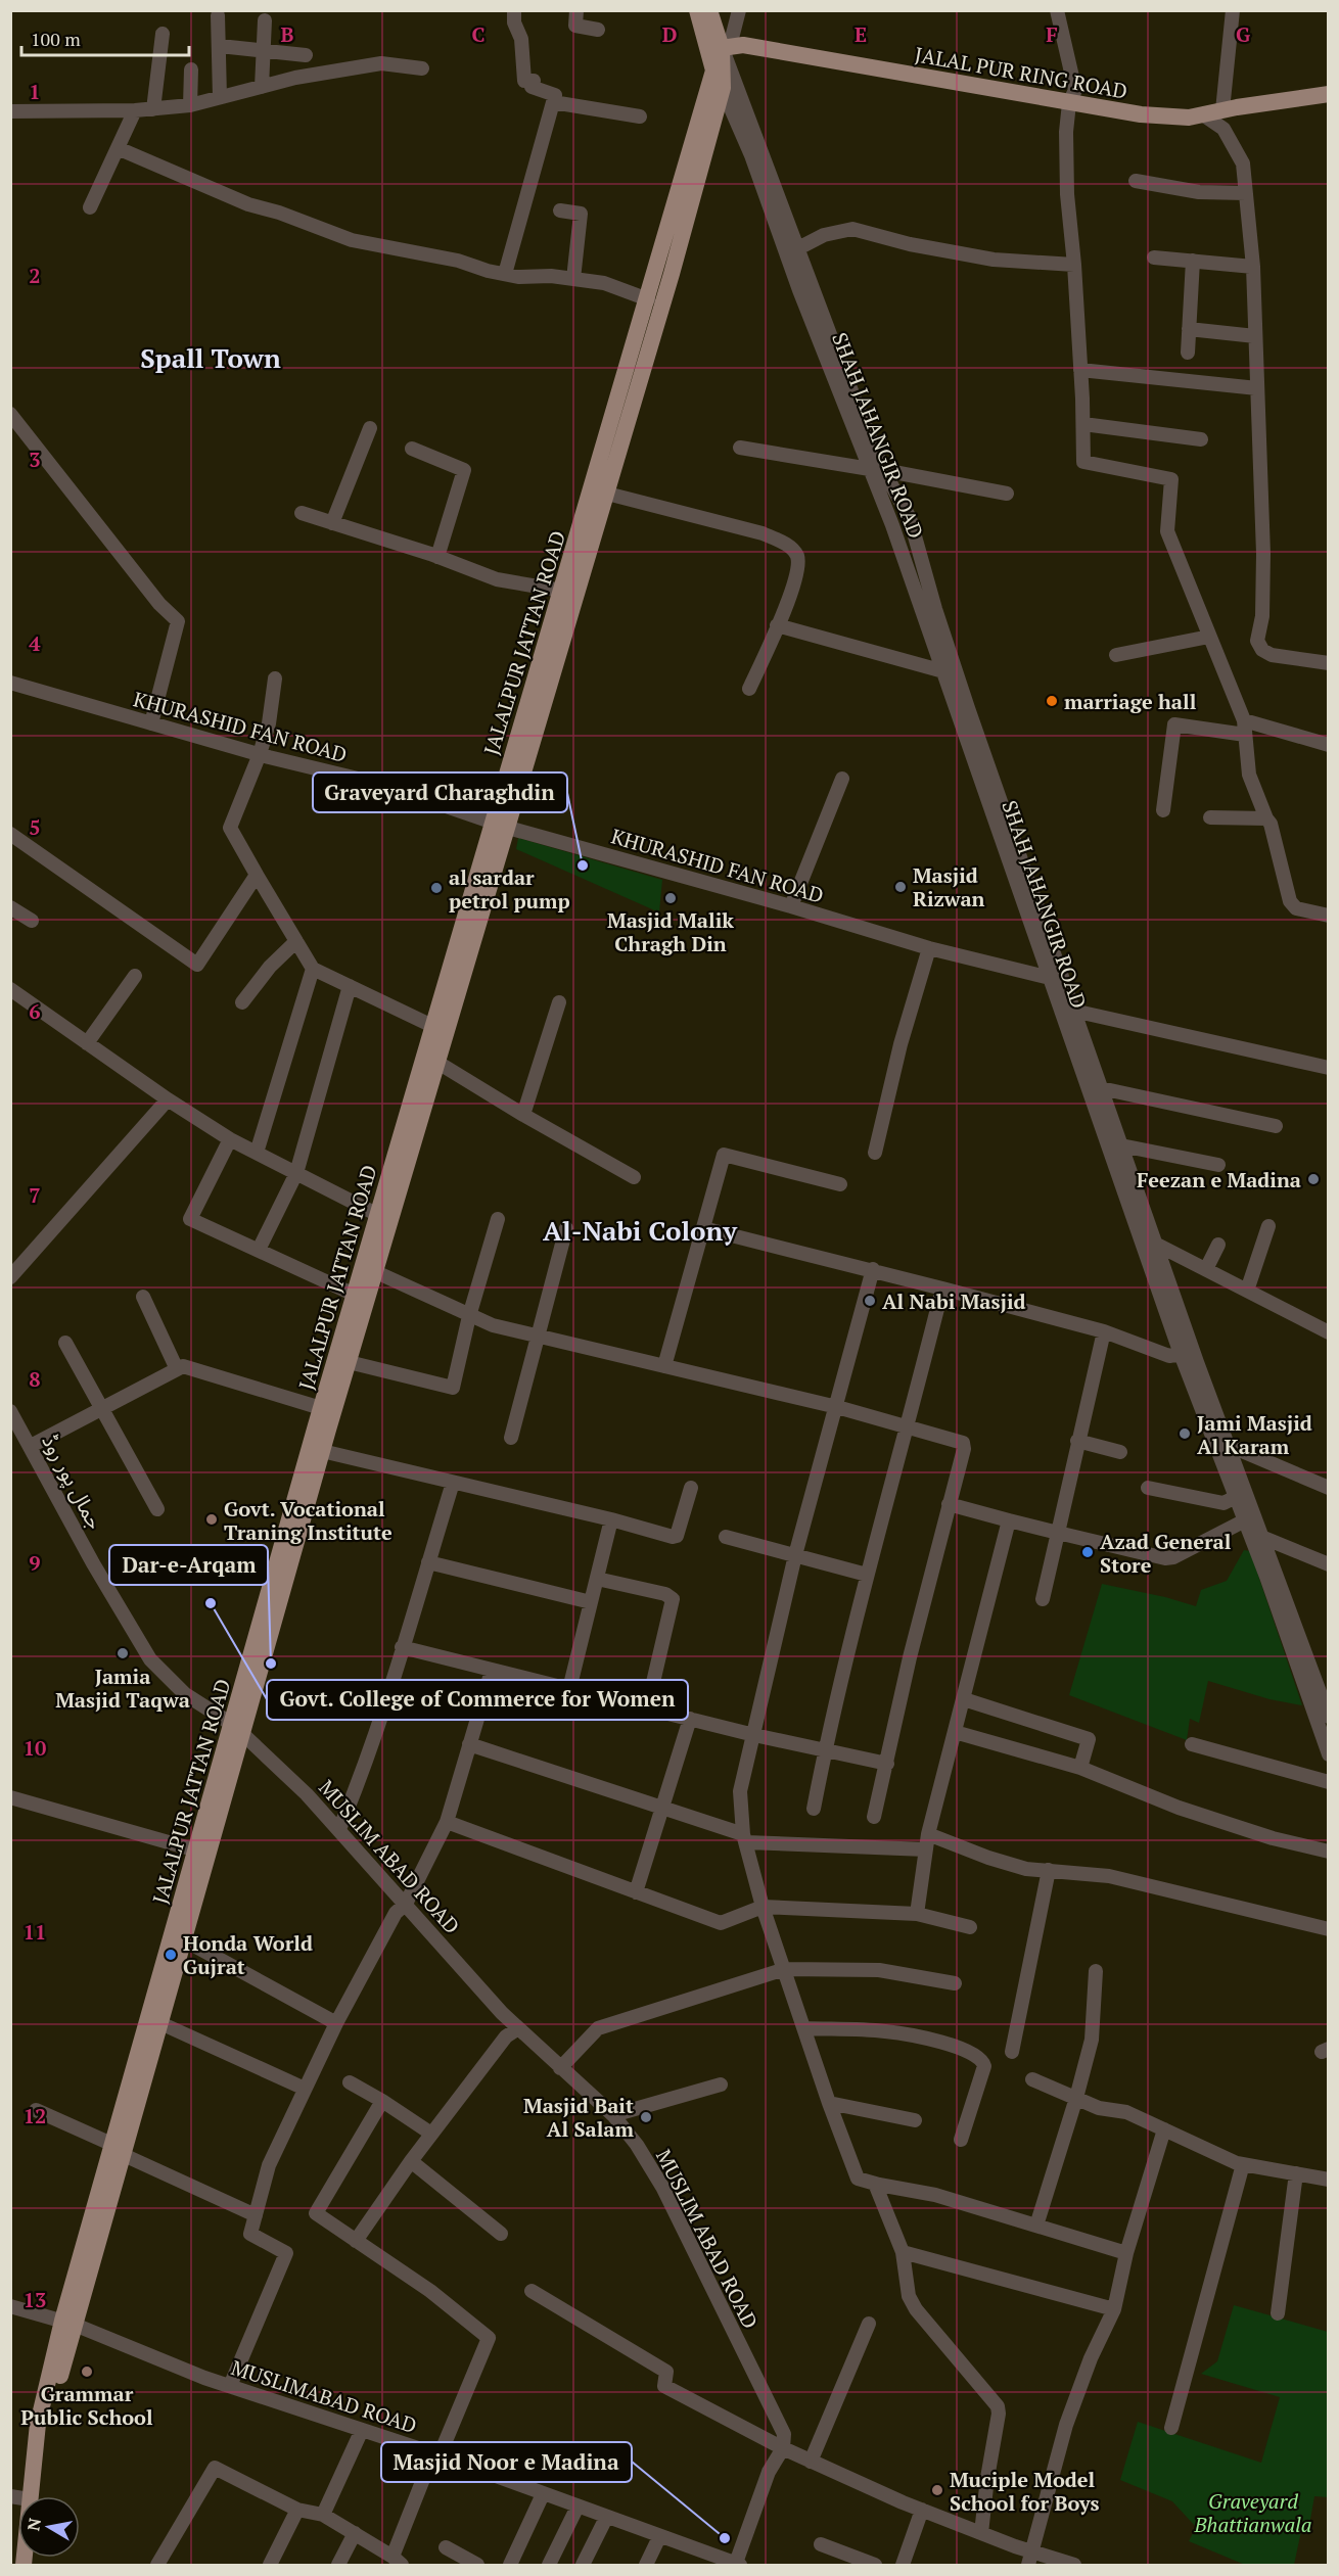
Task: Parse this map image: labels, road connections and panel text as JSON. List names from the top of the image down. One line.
{"streets":{"main road":["JALAL PUR RING ROAD","JALALPUR JATTAN ROAD"],"street":["SHAH JAHANGIR ROAD","KHURASHID FAN ROAD","جمال پور روڈ","MUSLIM ABAD ROAD","MUSLIMABAD ROAD"]},"crossings":[["JALAL PUR RING ROAD","SHAH JAHANGIR ROAD"],["JALAL PUR RING ROAD","JALALPUR JATTAN ROAD"],["SHAH JAHANGIR ROAD","JALALPUR JATTAN ROAD"],["SHAH JAHANGIR ROAD","KHURASHID FAN ROAD"],["JALALPUR JATTAN ROAD","KHURASHID FAN ROAD"],["JALALPUR JATTAN ROAD","جمال پور روڈ"],["JALALPUR JATTAN ROAD","MUSLIM ABAD ROAD"],["JALALPUR JATTAN ROAD","MUSLIMABAD ROAD"],["جمال پور روڈ","MUSLIM ABAD ROAD"]],"districts":["Spall Town","Al-Nabi Colony"],"parks":["Graveyard Bhattianwala"],"places":["marriage hall","Graveyard Charaghdin","Masjid Rizwan","al sardar petrol pump","Masjid Malik Chragh Din","Feezan e Madina","Al Nabi Masjid","Jami Masjid Al Karam","Govt. Vocational Traning Institute","Azad General Store","Govt. College of Commerce for Women","Jamia Masjid Taqwa","Dar-e-Arqam","Honda World Gujrat","Masjid Bait Al Salam","Grammar Public School","Muciple Model School for Boys","Masjid Noor e Madina"],"scale_bar":"100 m","north":"left","grid":{"columns":["B","C","D","E","F","G"],"rows":["1","2","3","4","5","6","7","8","9","10","11","12","13"]}}
